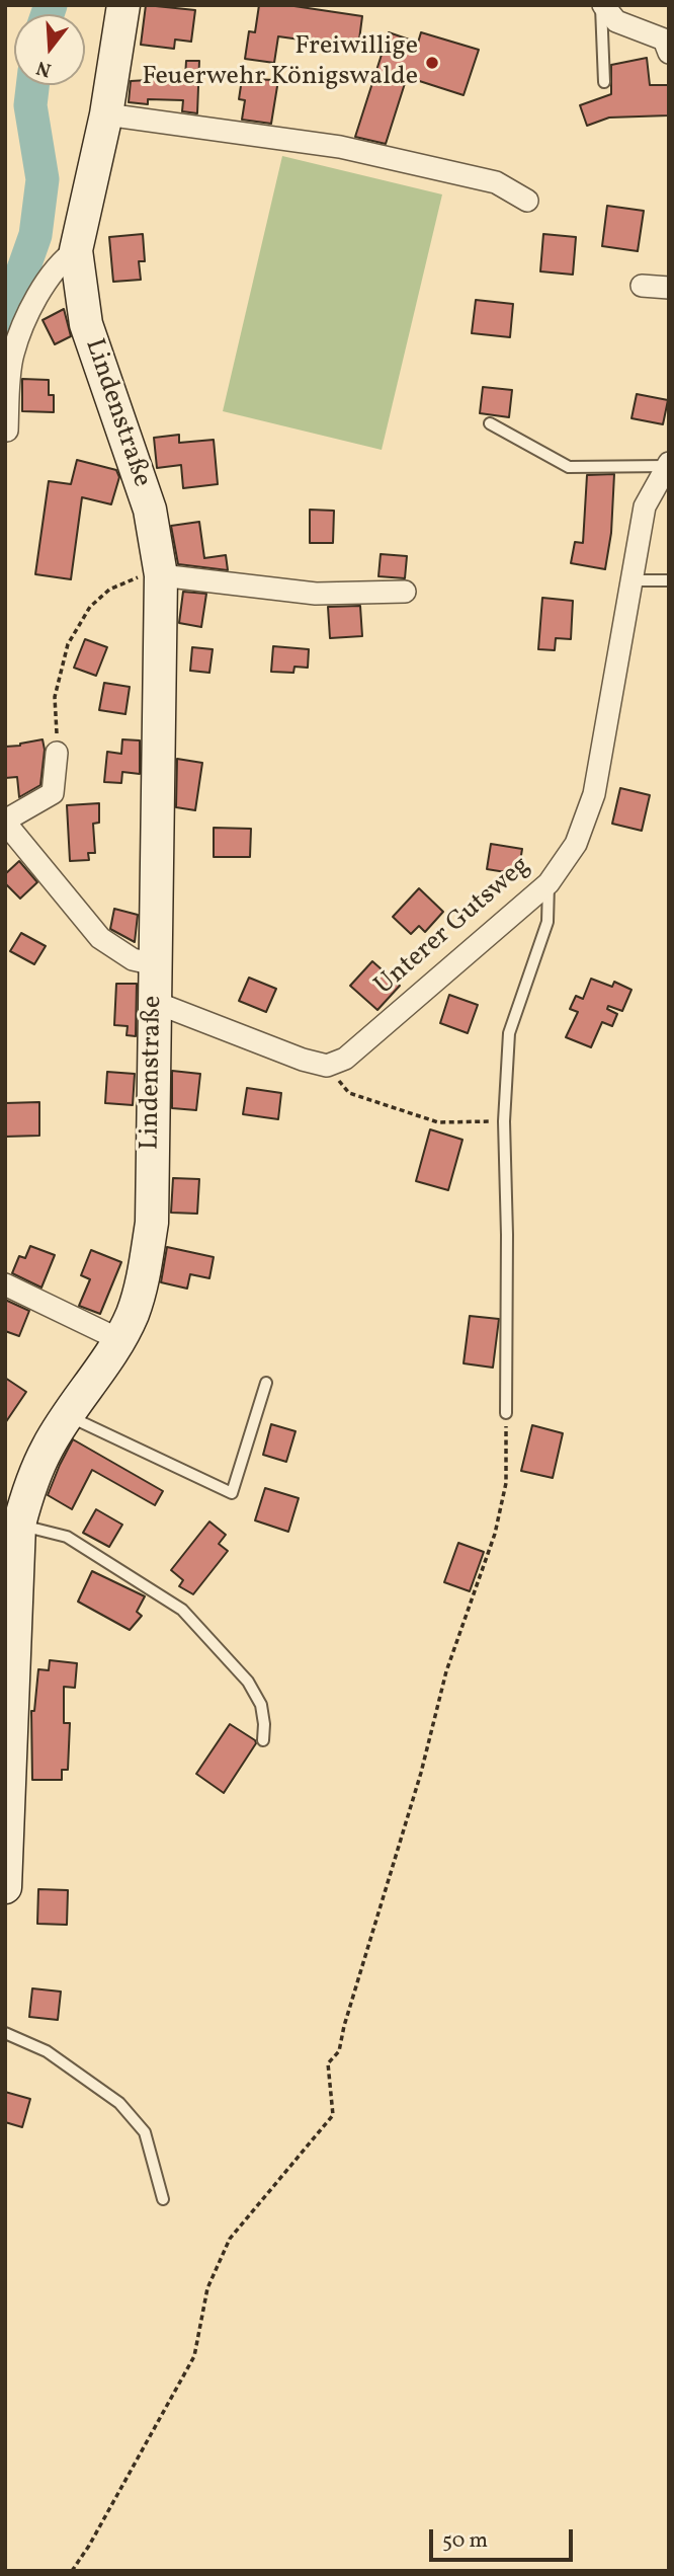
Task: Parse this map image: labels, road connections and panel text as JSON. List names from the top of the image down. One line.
{"streets":{"main road":["Lindenstraße"],"street":["Unterer Gutsweg"]},"places":["Freiwillige Feuerwehr Königswalde"],"scale_bar":"50 m","north":"bottom"}
